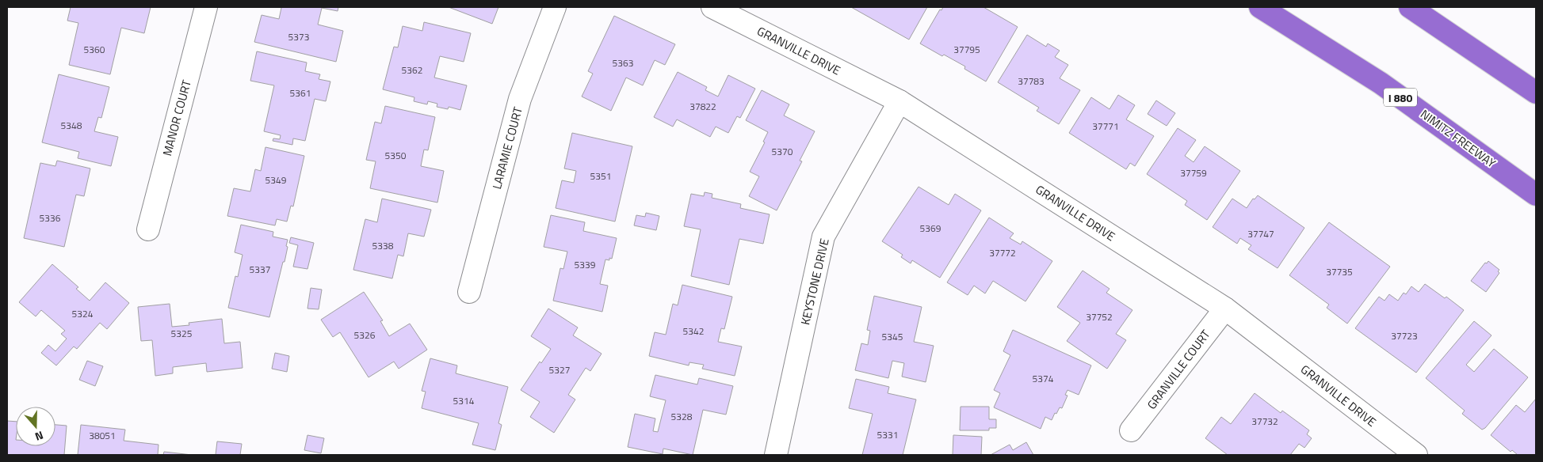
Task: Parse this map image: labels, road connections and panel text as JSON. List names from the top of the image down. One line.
{"streets":{"highway":["I 880","NIMITZ FREEWAY"],"street":["GRANVILLE DRIVE","MANOR COURT","LARAMIE COURT","KEYSTONE DRIVE","GRANVILLE COURT"]},"crossings":[["GRANVILLE DRIVE","KEYSTONE DRIVE"],["GRANVILLE DRIVE","GRANVILLE COURT"]],"house_numbers":["5373","5360","37795","5363","5362","37783","5361","37822","5348","37771","5370","5350","37759","5351","5349","5336","5369","37747","5338","37772","5339","5337","37735","5324","37752","5342","5325","5326","37723","5345","5327","5374","5314","5328","37732","5331","38051"],"north":"bottom"}
